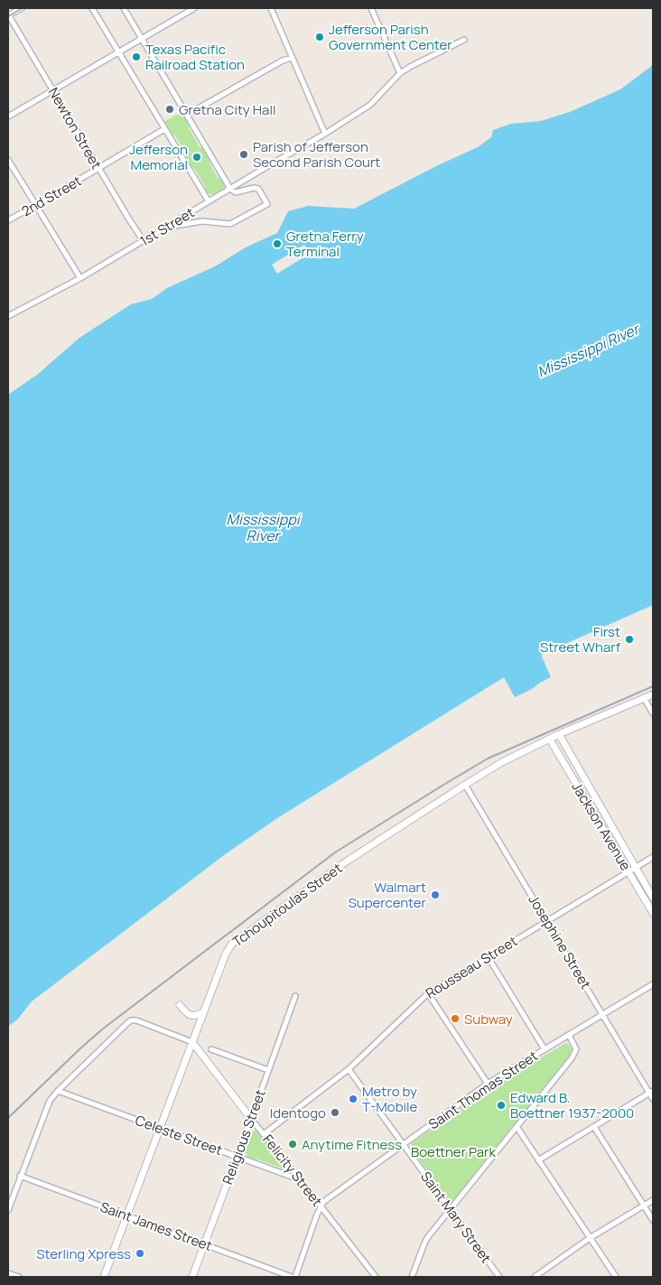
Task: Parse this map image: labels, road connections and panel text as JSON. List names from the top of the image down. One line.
{"streets":{"street":["Newton Street","2nd Street","1st Street","Jackson Avenue","Tchoupitoulas Street","Josephine Street","Rousseau Street","Saint Thomas Street","Celeste Street","Religious Street","Felicity Street","Saint Mary Street","Saint James Street"]},"crossings":[["Newton Street","2nd Street"],["Newton Street","1st Street"],["Jackson Avenue","Tchoupitoulas Street"],["Jackson Avenue","Rousseau Street"],["Tchoupitoulas Street","Josephine Street"],["Tchoupitoulas Street","Celeste Street"],["Tchoupitoulas Street","Felicity Street"],["Tchoupitoulas Street","Saint James Street"],["Josephine Street","Rousseau Street"],["Josephine Street","Saint Thomas Street"],["Rousseau Street","Felicity Street"],["Rousseau Street","Saint Mary Street"],["Saint Thomas Street","Felicity Street"],["Saint Thomas Street","Saint Mary Street"],["Celeste Street","Religious Street"],["Celeste Street","Felicity Street"],["Religious Street","Felicity Street"],["Religious Street","Saint James Street"]],"water":["Mississippi River"],"parks":["Boettner Park"],"places":["Jefferson Parish Government Center","Texas Pacific Railroad Station","Gretna City Hall","Parish of Jefferson Second Parish Court","Jefferson Memorial","Gretna Ferry Terminal","First Street Wharf","Walmart Supercenter","Subway","Metro by T-Mobile","Edward B. Boettner 1937-2000","Identogo","Anytime Fitness","Sterling Xpress"]}
